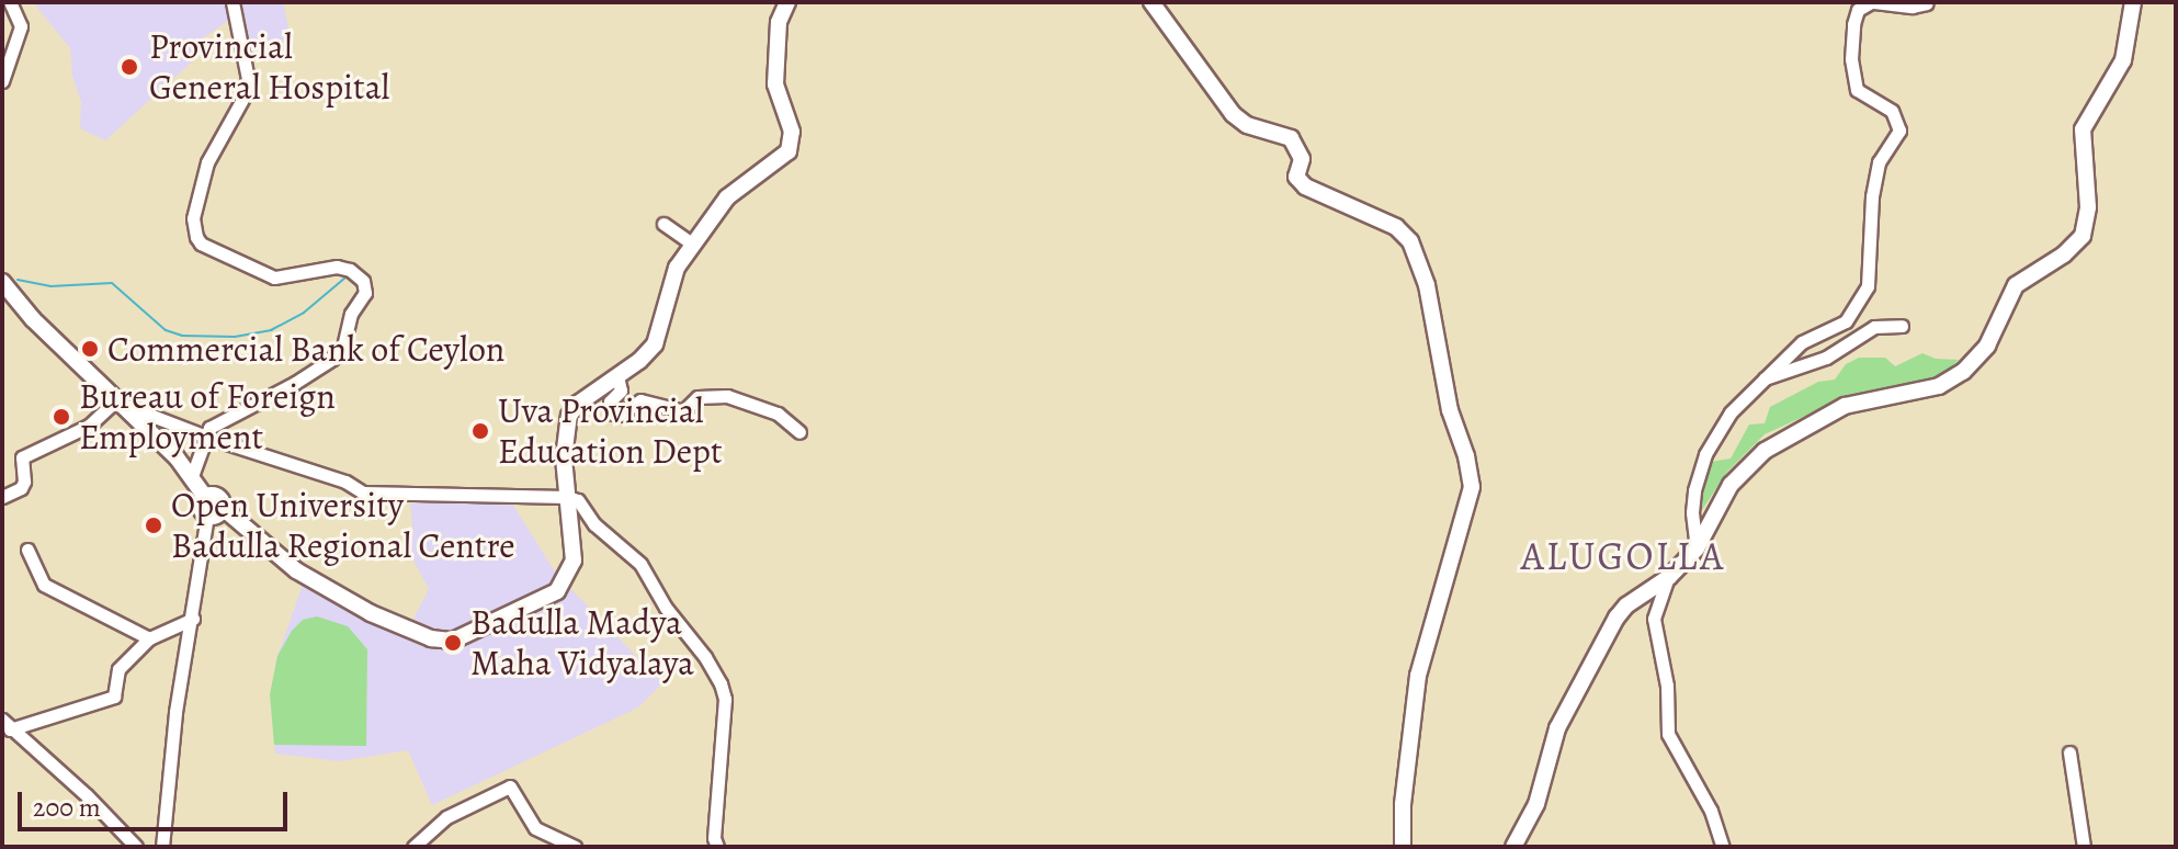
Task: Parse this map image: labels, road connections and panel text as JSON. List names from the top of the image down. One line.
{"districts":["ALUGOLLA"],"places":["Provincial General Hospital","Commercial Bank of Ceylon","Bureau of Foreign Employment","Uva Provincial Education Dept","Open University Badulla Regional Centre","Badulla Madya Maha Vidyalaya"],"scale_bar":"200 m"}
